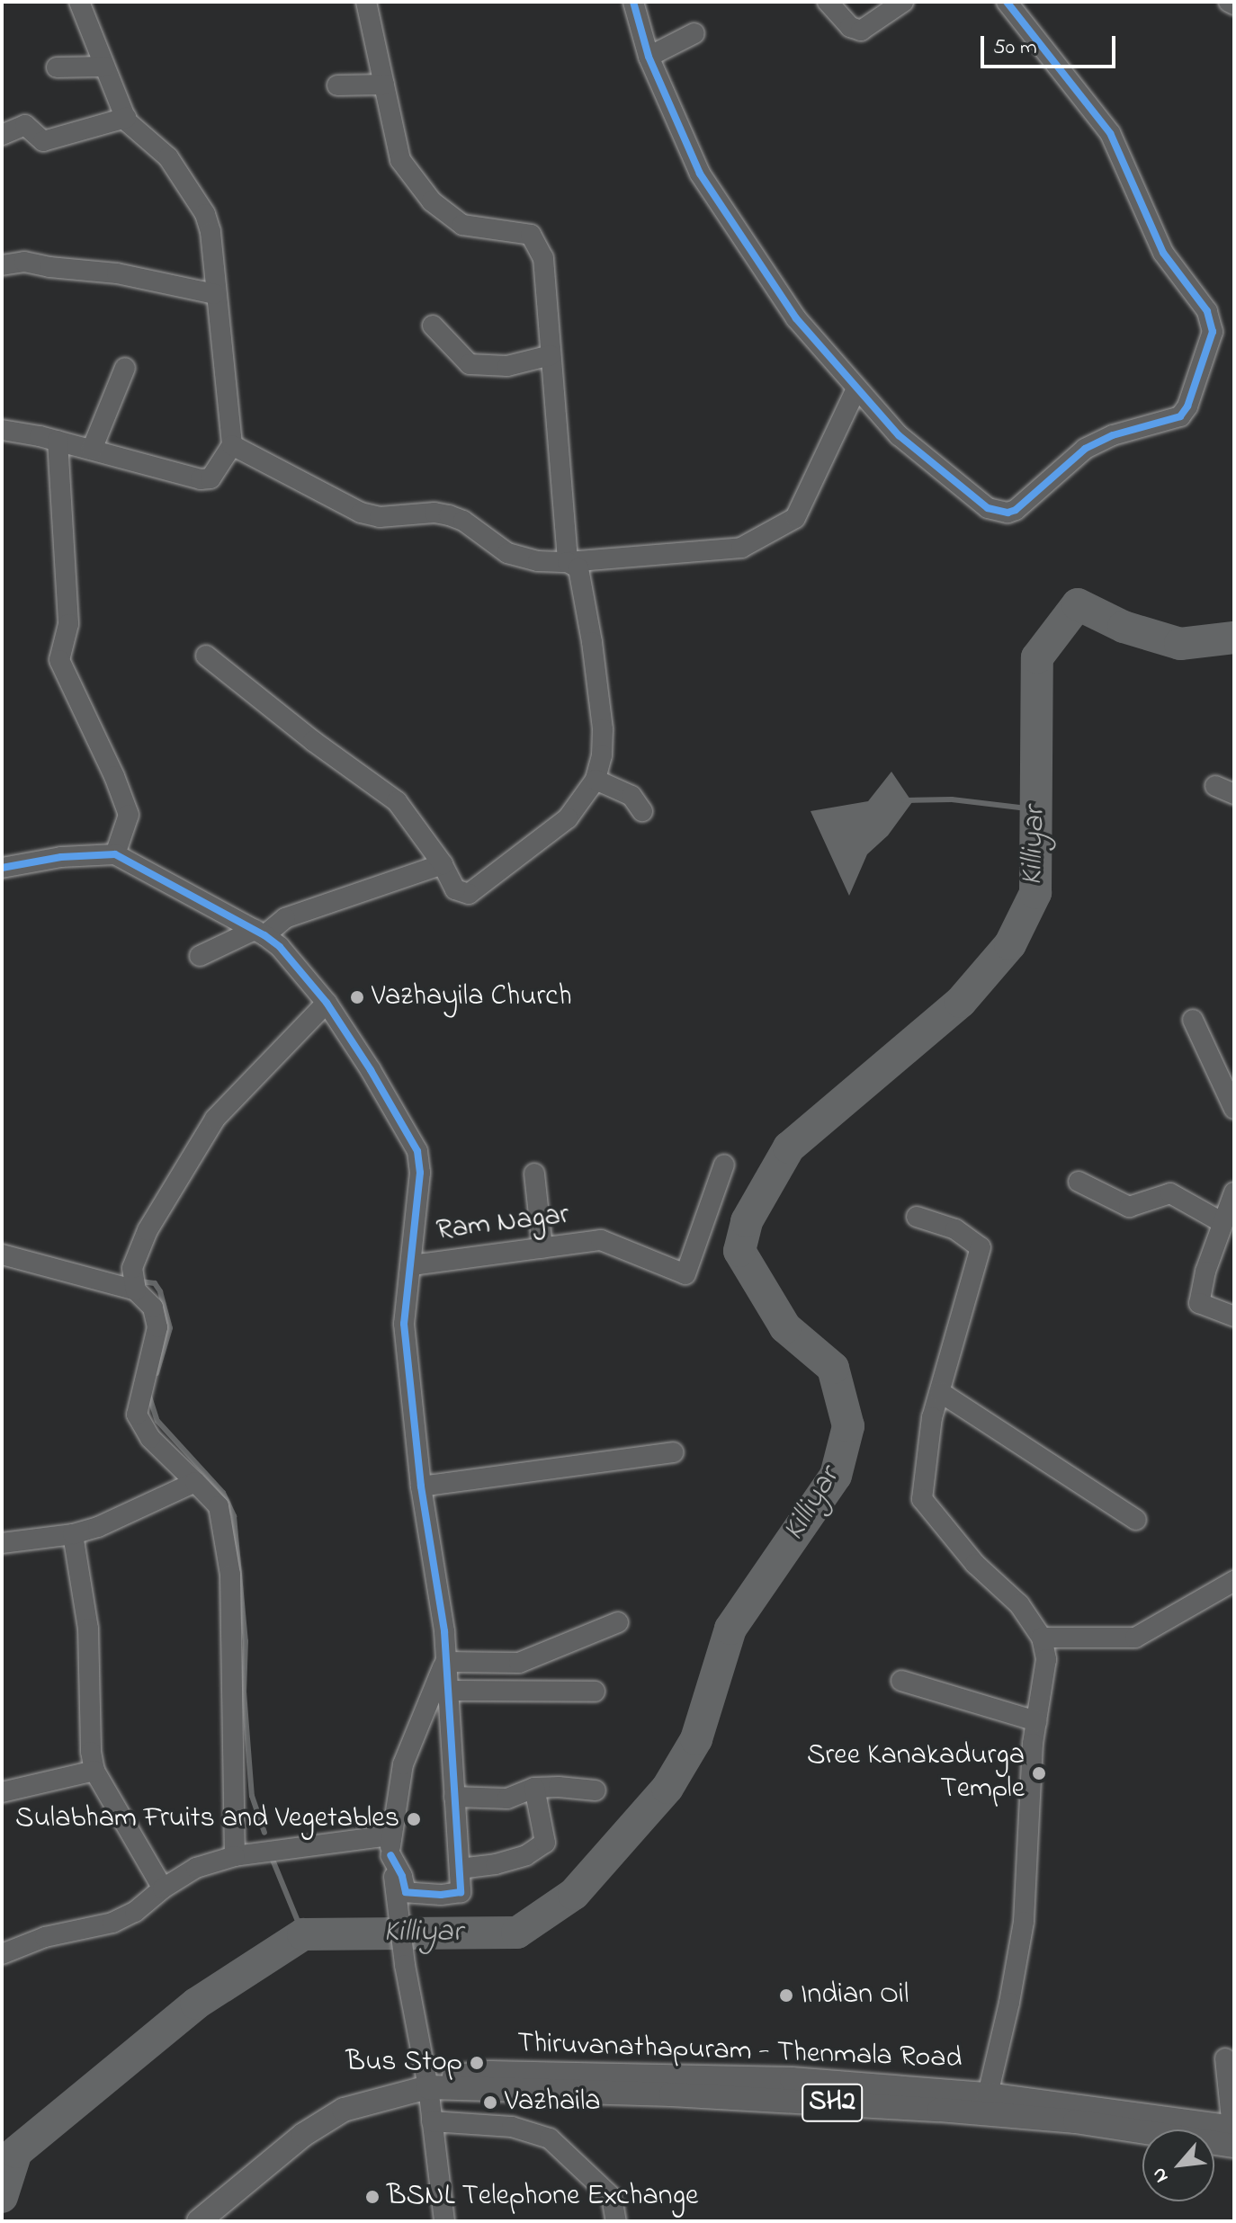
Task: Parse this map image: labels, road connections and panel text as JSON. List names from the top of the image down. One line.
{"streets":{"main road":["Thiruvanathapuram - Thenmala Road","SH2"],"street":["Ram Nagar"]},"water":["Killiyar"],"places":["Vazhayila Church","Sree Kanakadurga Temple","Sulabham Fruits and Vegetables","Indian Oil","Bus Stop","Vazhaila","BSNL Telephone Exchange"],"scale_bar":"50 m","north":"bottom left"}
